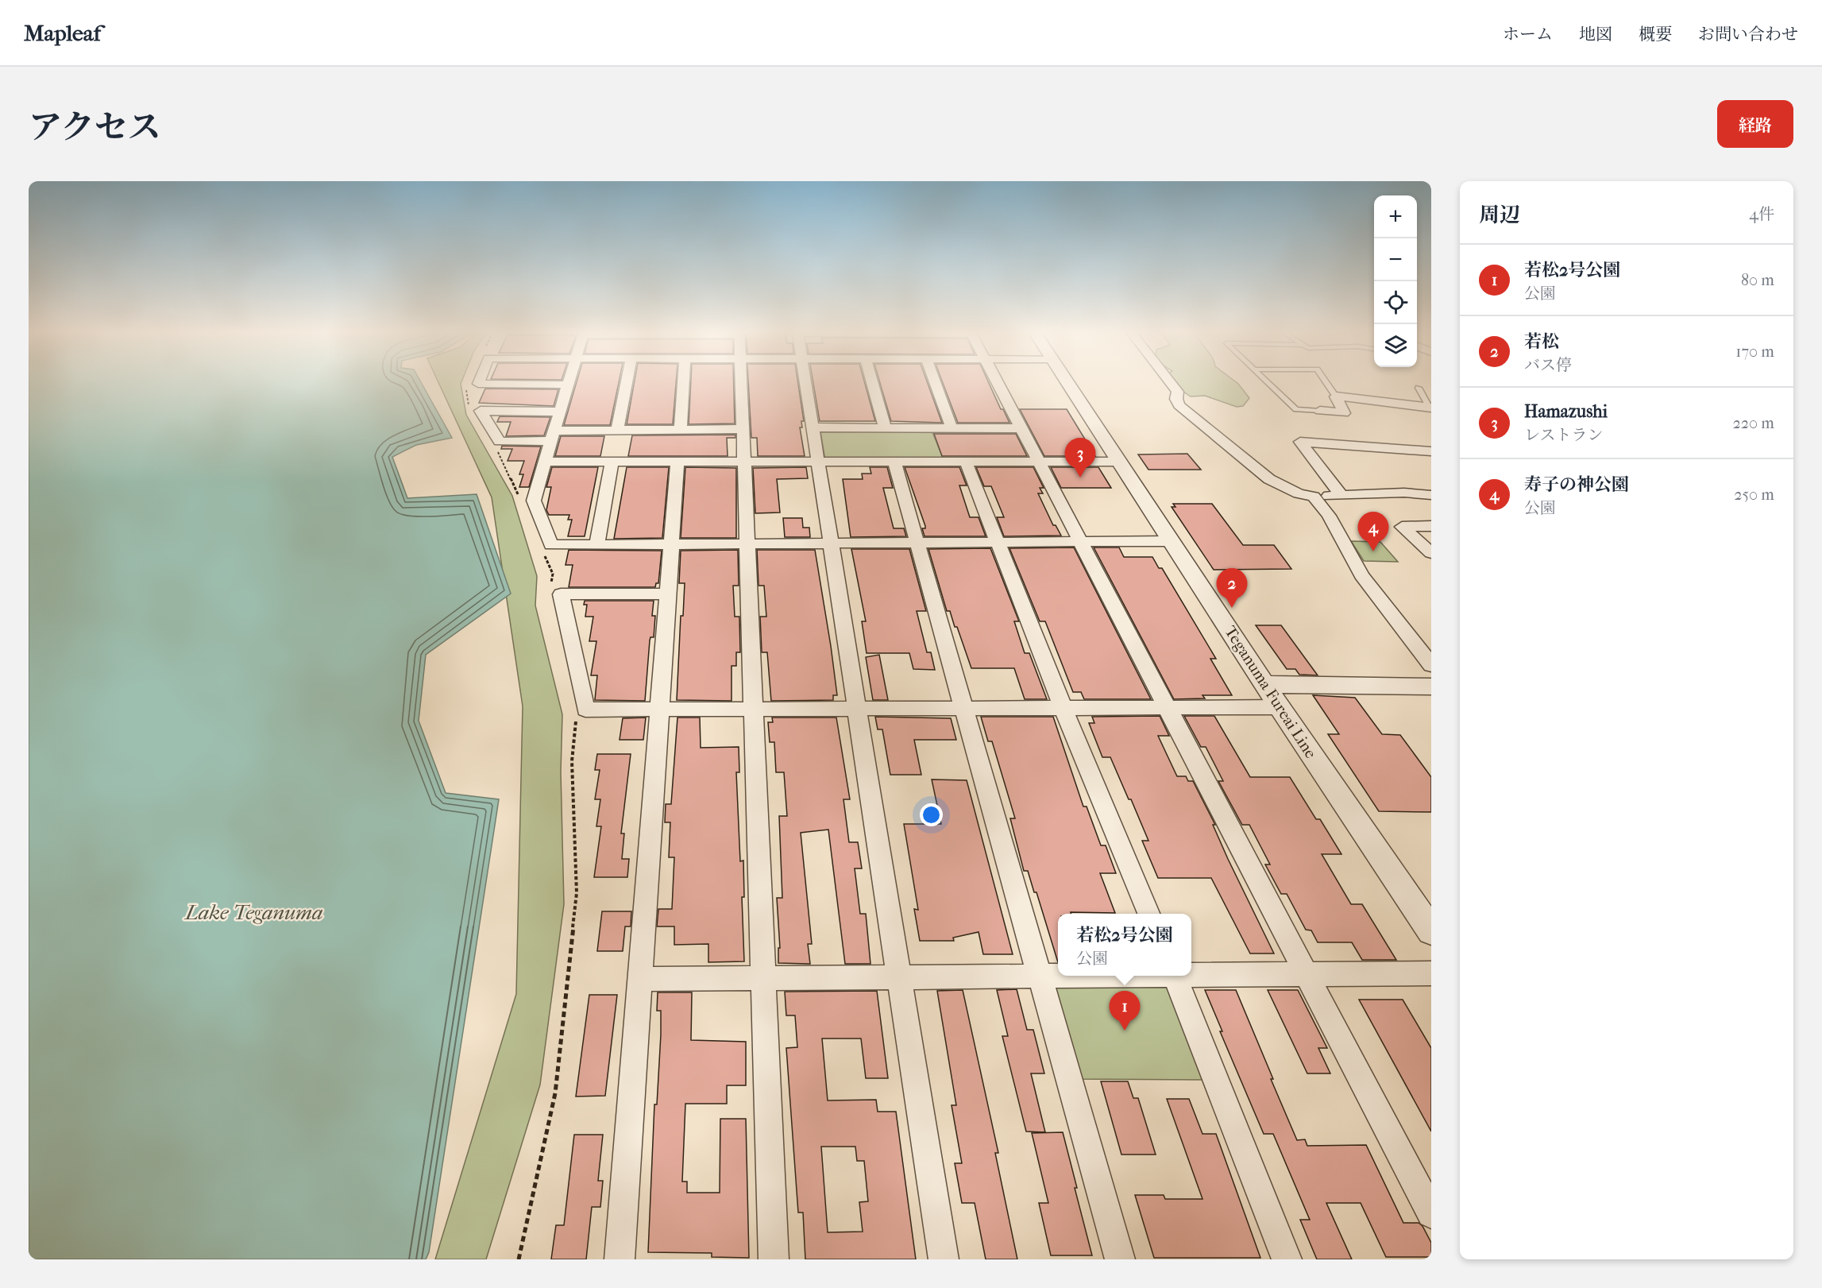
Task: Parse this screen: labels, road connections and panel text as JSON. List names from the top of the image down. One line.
{"streets":{"street":["Teganuma Fureai Line"]},"water":["Lake Teganuma"],"page":{"header":"Mapleaf","nav":["ホーム","地図","概要","お問い合わせ"],"title":"アクセス","buttons":"経路","heading":["周辺","4件"],"map_buttons":["+","−"],"list":[{"mark":"1","name":"若松2号公園","note":"公園","value":"80 m"},{"mark":"2","name":"若松","note":"バス停","value":"170 m"},{"mark":"3","name":"Hamazushi","note":"レストラン","value":"220 m"},{"mark":"4","name":"寿子の神公園","note":"公園","value":"250 m"}],"pins":["3","4","2","1"],"popup":["若松2号公園","公園"]}}
